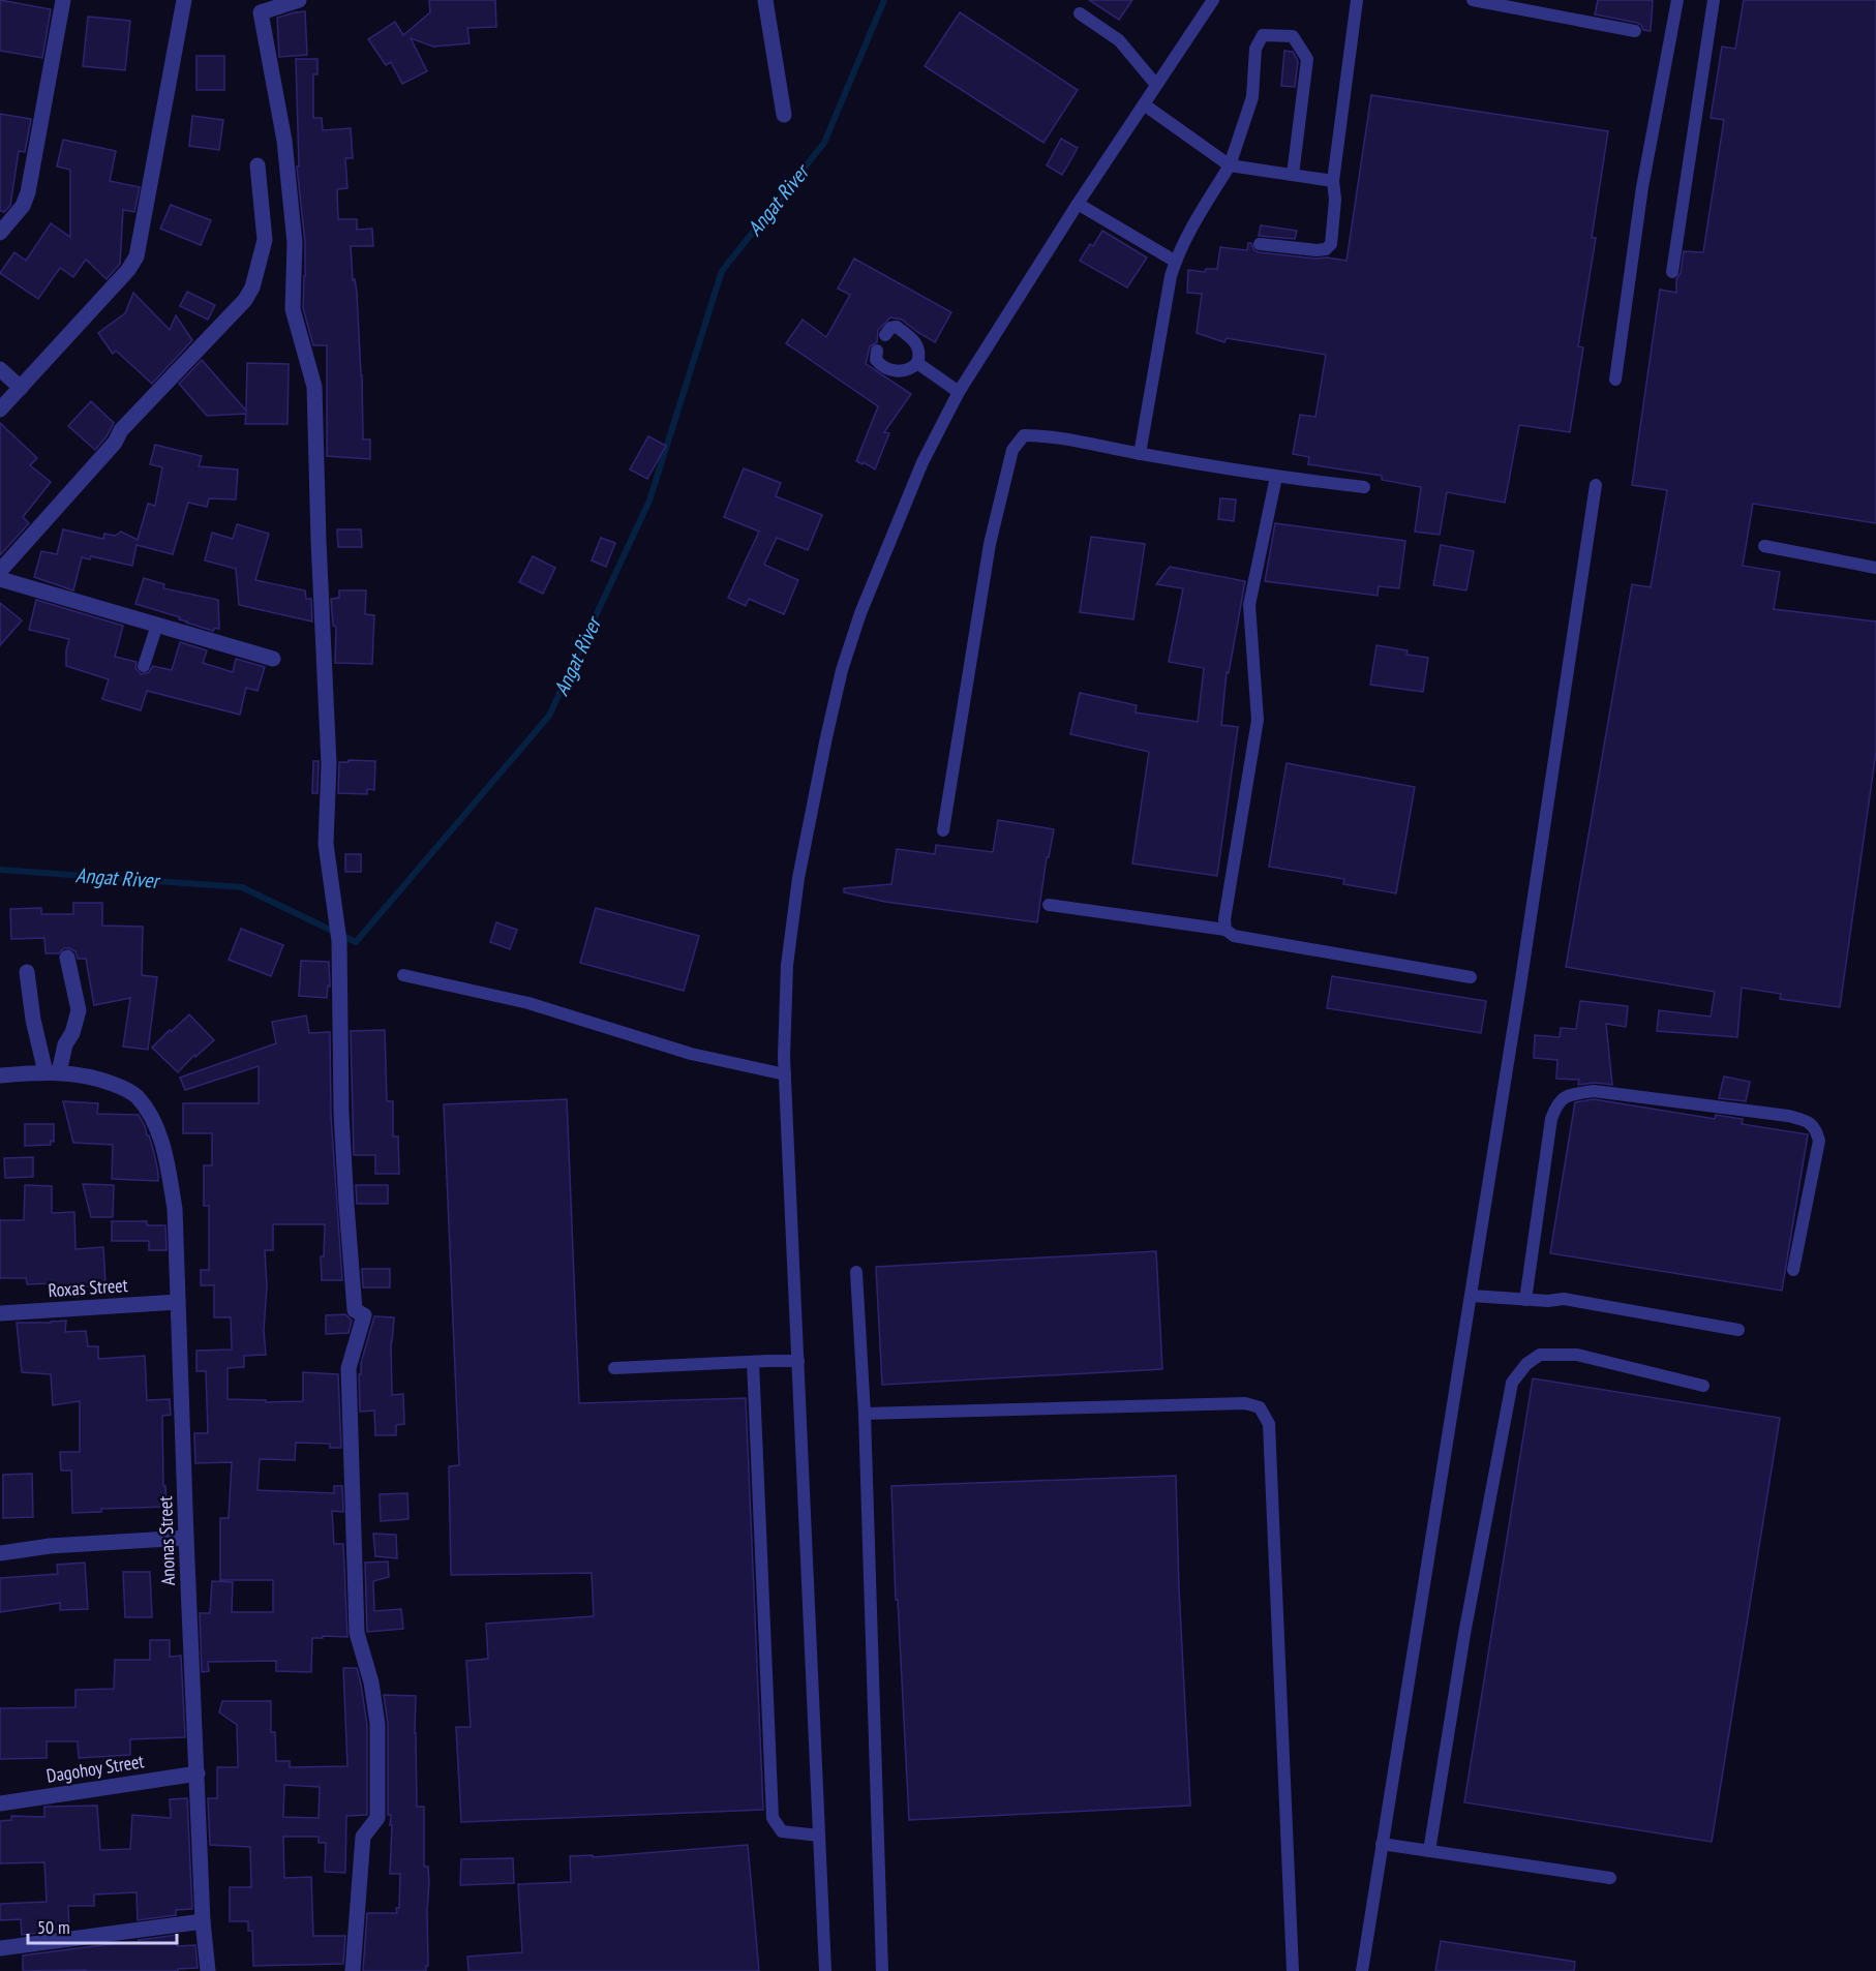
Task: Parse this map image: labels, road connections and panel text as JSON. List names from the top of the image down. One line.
{"streets":{"street":["Roxas Street","Anonas Street","Dagohoy Street"]},"crossings":[["Roxas Street","Anonas Street"],["Anonas Street","Dagohoy Street"]],"water":["Angat River"],"scale_bar":"50 m"}
